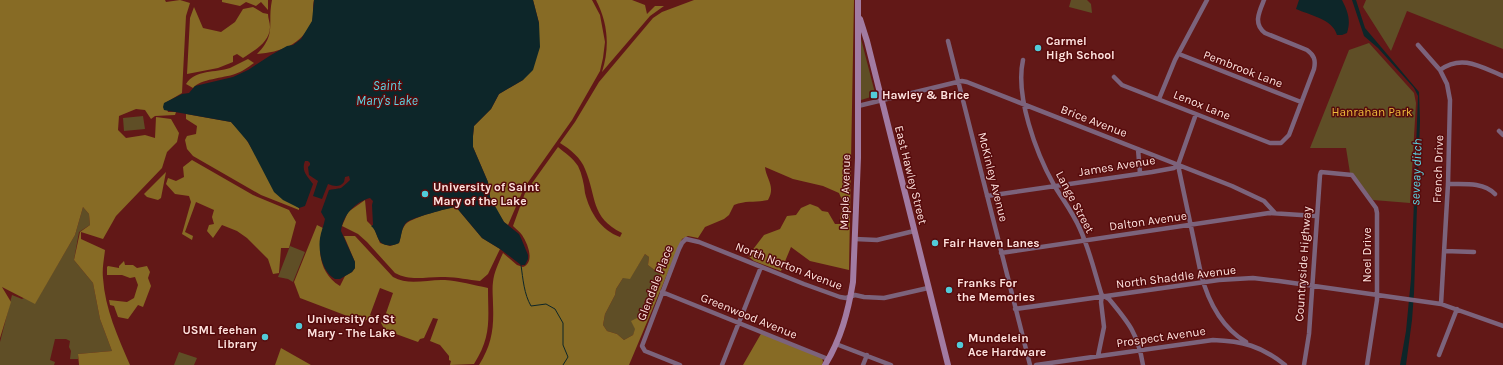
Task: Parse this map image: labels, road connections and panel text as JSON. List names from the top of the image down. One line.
{"streets":{"main road":["East Hawley Street","Maple Avenue"],"street":["Pembrook Lane","Lenox Lane","Brice Avenue","James Avenue","French Drive","McKinley Avenue","Lange Street","Dalton Avenue","Noel Drive","Countryside Highway","North Norton Avenue","North Shaddle Avenue","Glendale Place","Greenwood Avenue","Prospect Avenue"]},"crossings":[["Pembrook Lane","Lenox Lane"],["Brice Avenue","James Avenue"],["Brice Avenue","East Hawley Street"],["Brice Avenue","McKinley Avenue"],["Brice Avenue","Maple Avenue"],["Brice Avenue","Lange Street"],["Brice Avenue","Dalton Avenue"],["James Avenue","McKinley Avenue"],["James Avenue","Lange Street"],["French Drive","North Shaddle Avenue"],["East Hawley Street","Maple Avenue"],["East Hawley Street","North Norton Avenue"],["McKinley Avenue","Dalton Avenue"],["McKinley Avenue","North Shaddle Avenue"],["Maple Avenue","North Norton Avenue"],["Maple Avenue","Greenwood Avenue"],["Lange Street","Dalton Avenue"],["Lange Street","North Shaddle Avenue"],["Lange Street","Prospect Avenue"],["Noel Drive","Countryside Highway"],["Noel Drive","North Shaddle Avenue"],["Countryside Highway","North Shaddle Avenue"],["North Norton Avenue","Glendale Place"],["Glendale Place","Greenwood Avenue"]],"water":["Saint Mary's Lake","seveay ditch"],"parks":["Hanrahan Park"],"places":{"other":["Carmel High School","University of Saint Mary of the Lake","Fair Haven Lanes","Franks For the Memories","University of St Mary - The Lake","USML feehan Library","Mundelein Ace Hardware"],"transit":["Hawley & Brice"]}}
